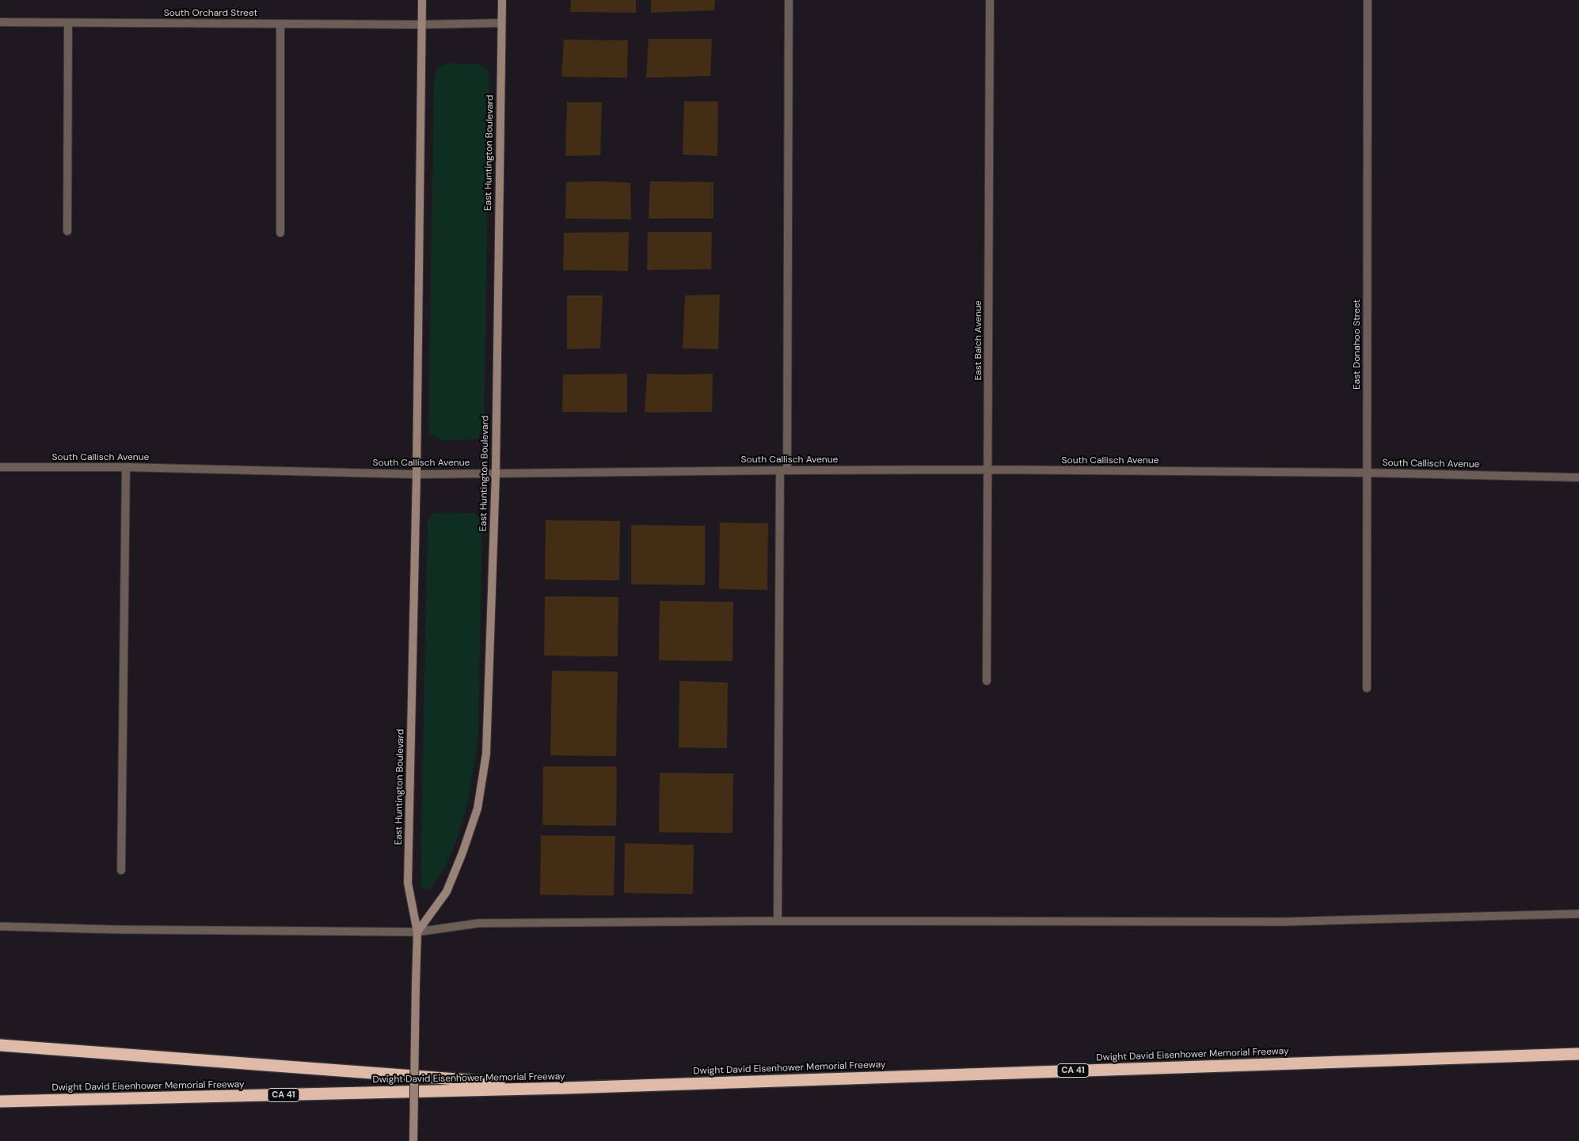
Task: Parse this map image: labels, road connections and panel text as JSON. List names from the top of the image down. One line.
{"streets":{"highway":["Dwight David Eisenhower Memorial Freeway","CA 41"],"street":["South Orchard Street","East Huntington Boulevard","East Balch Avenue","East Donahoo Street","South Callisch Avenue"]},"crossings":[["South Orchard Street","East Huntington Boulevard"],["East Huntington Boulevard","South Callisch Avenue"],["East Balch Avenue","South Callisch Avenue"],["East Donahoo Street","South Callisch Avenue"]]}
